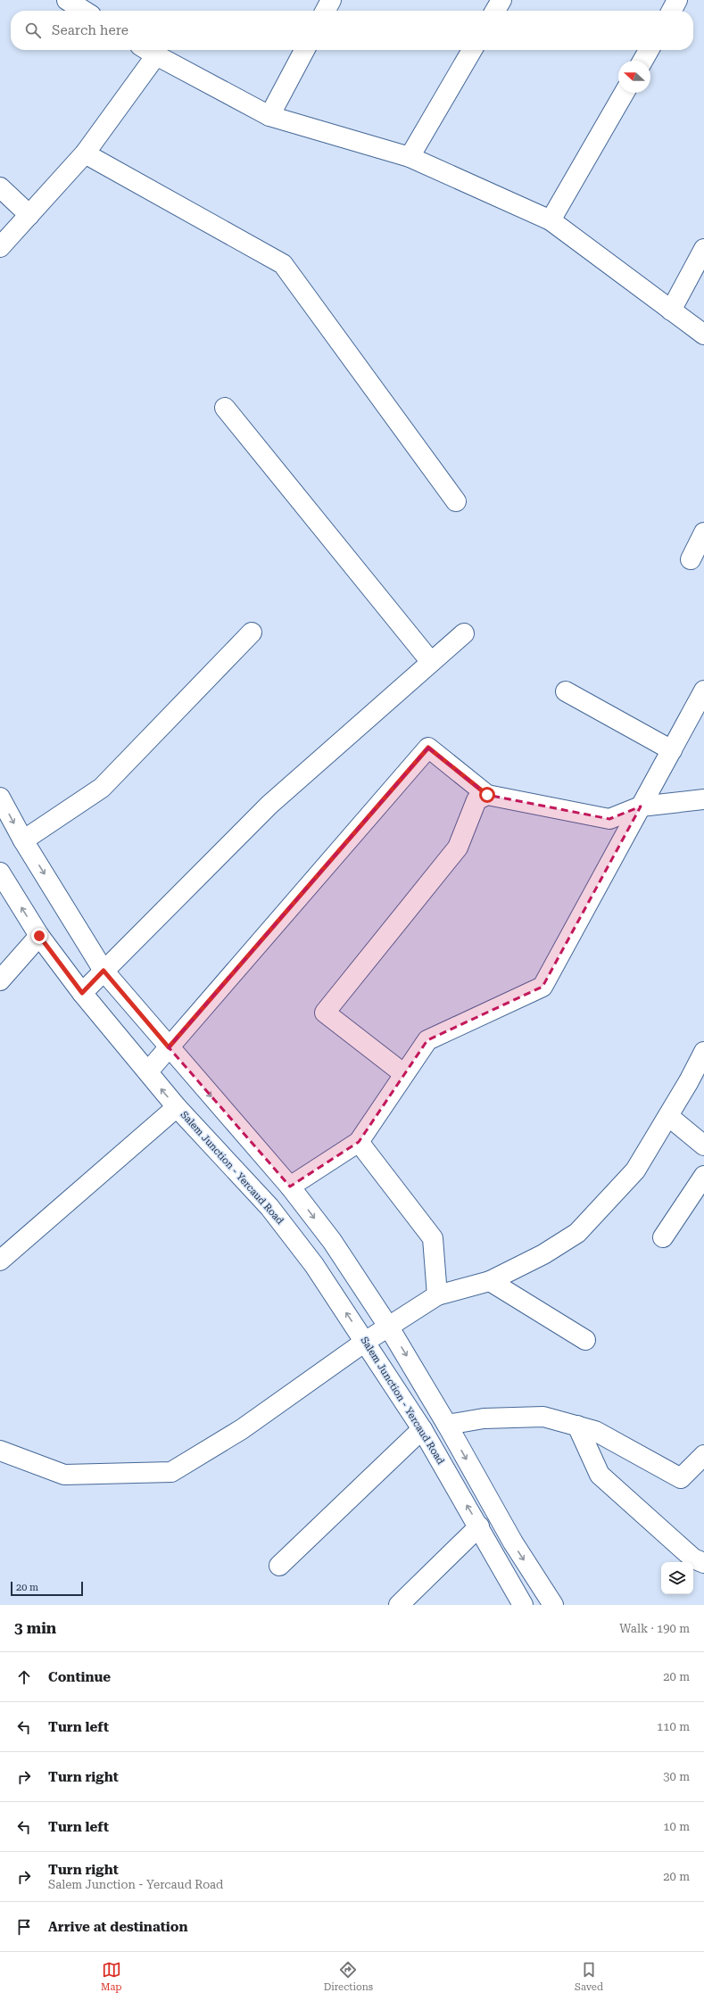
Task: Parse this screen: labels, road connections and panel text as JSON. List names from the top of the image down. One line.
{"streets":{"street":["Salem Junction - Yercaud Road"]},"scale_bar":"20 m","north":"left","page":{"search":"Search here","scale":"20 m","heading":["3 min","Walk · 190 m"],"list":[["Continue","20 m"],["Turn left","110 m"],["Turn right","30 m"],["Turn left","10 m"],["Turn right","Salem Junction - Yercaud Road","20 m"],"Arrive at destination"],"nav":["Map","Directions","Saved"]}}
